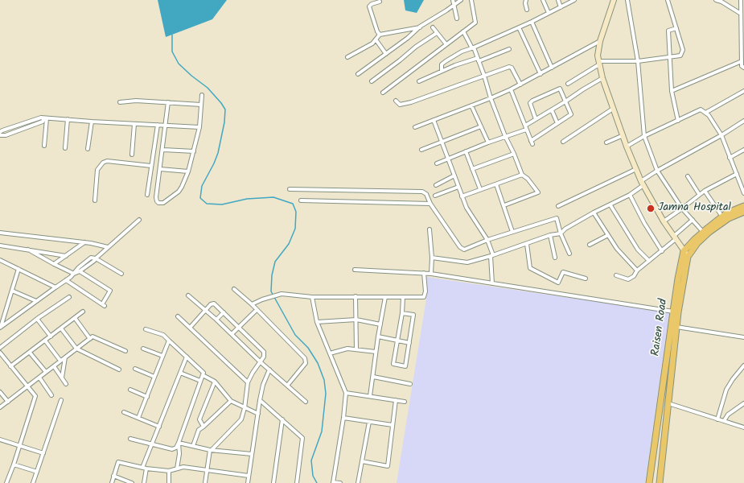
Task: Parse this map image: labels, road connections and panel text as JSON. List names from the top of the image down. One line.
{"streets":{"main road":["Raisen Road"]},"places":["Jamna Hospital"]}
